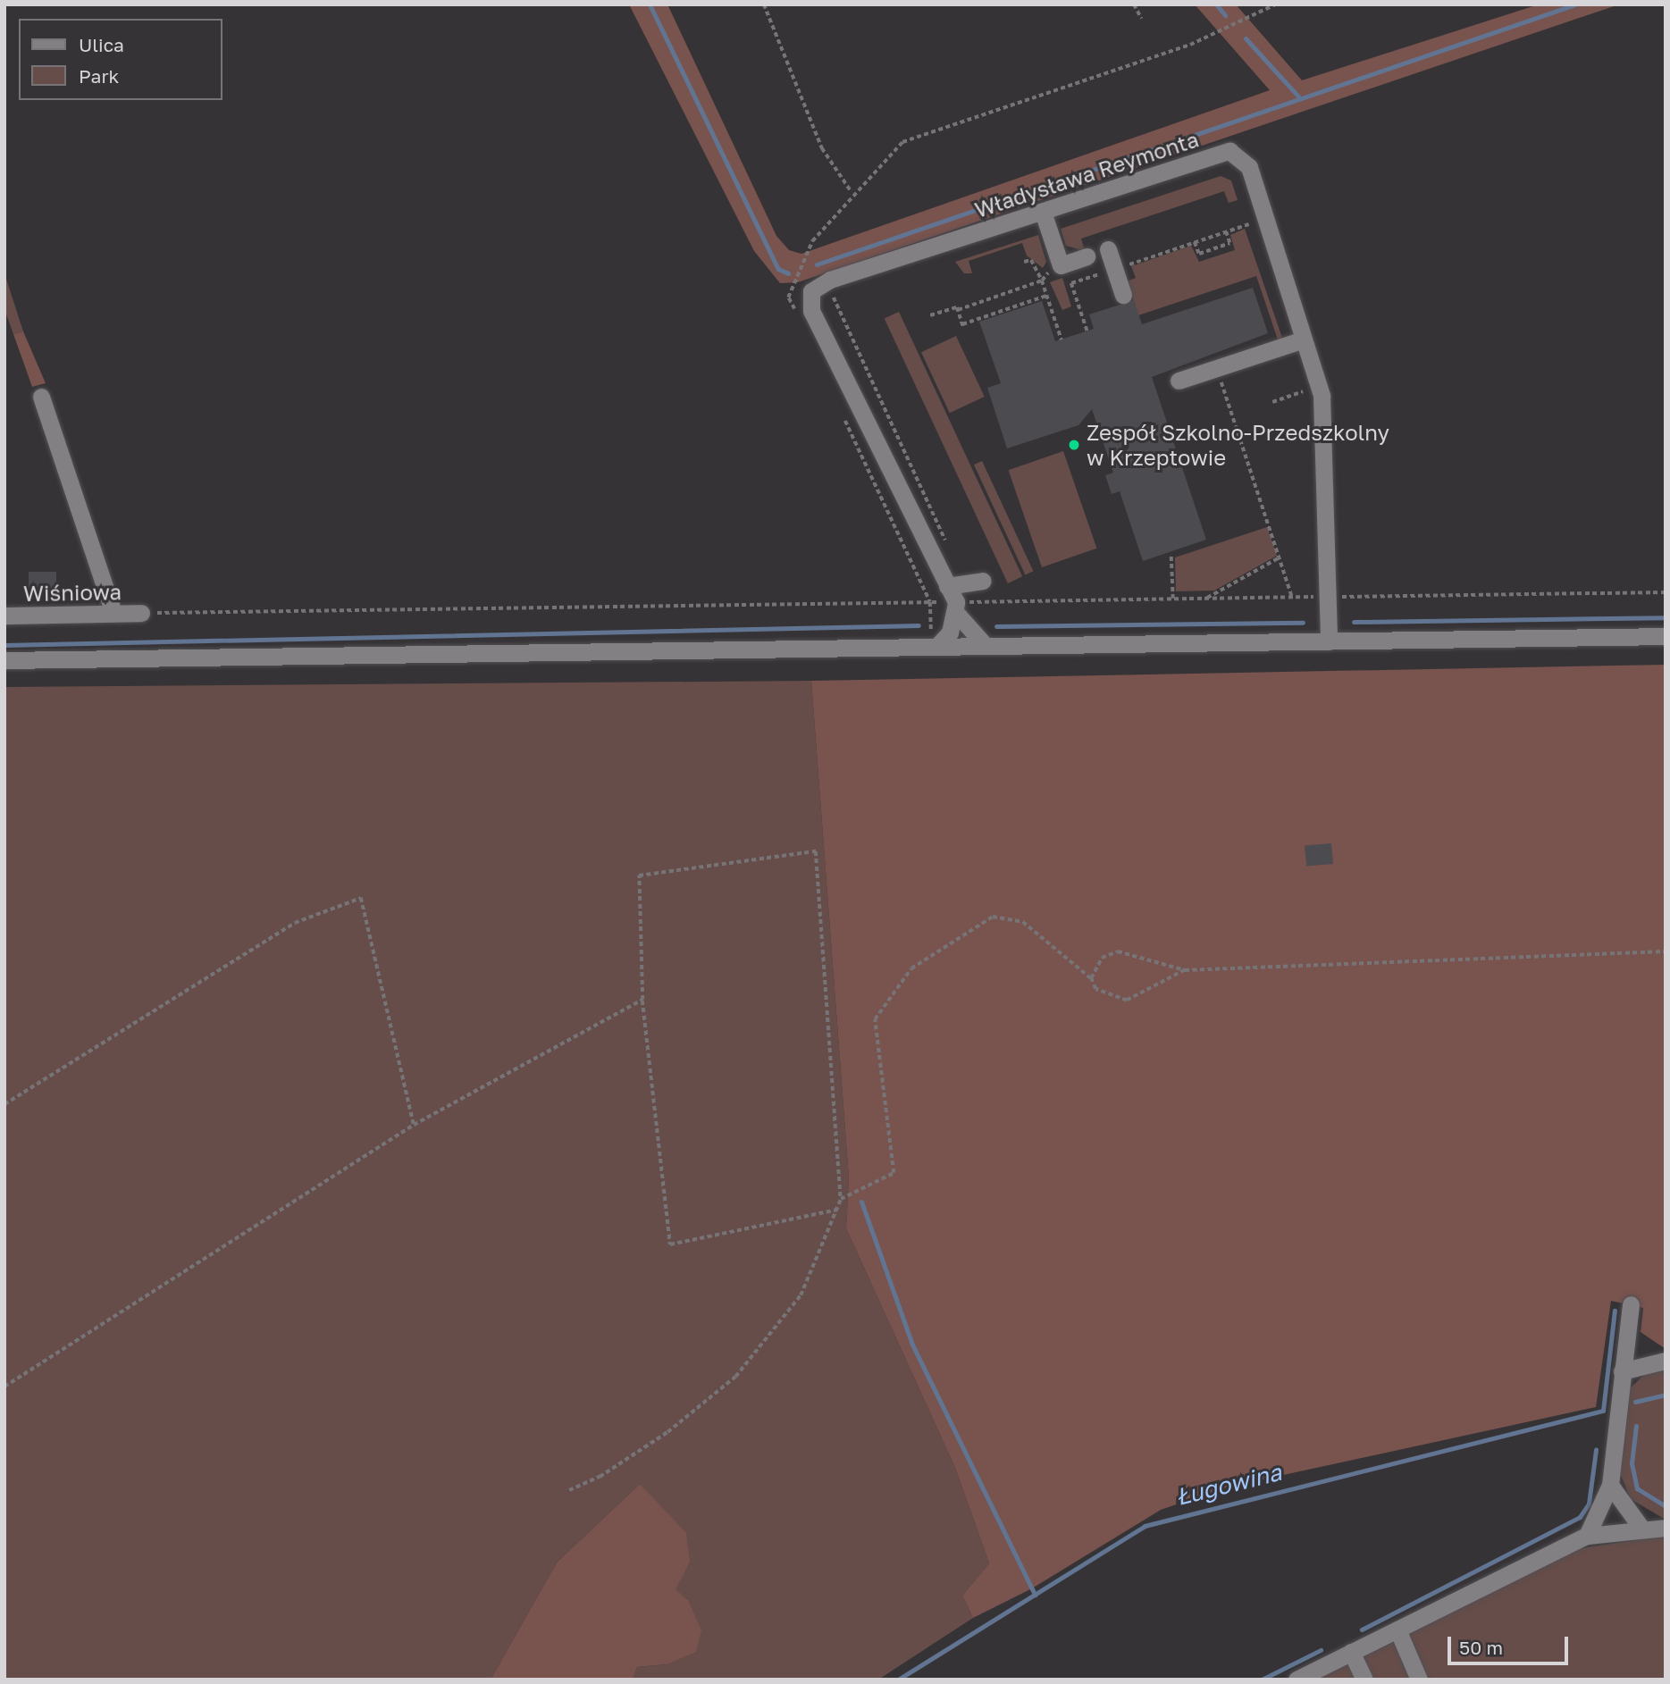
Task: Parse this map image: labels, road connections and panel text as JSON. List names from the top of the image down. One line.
{"streets":{"street":["Władysława Reymonta","Wiśniowa"]},"water":["Ługowina"],"places":["Zespół Szkolno-Przedszkolny w Krzeptowie"],"legend":["Ulica","Park"],"scale_bar":"50 m"}
